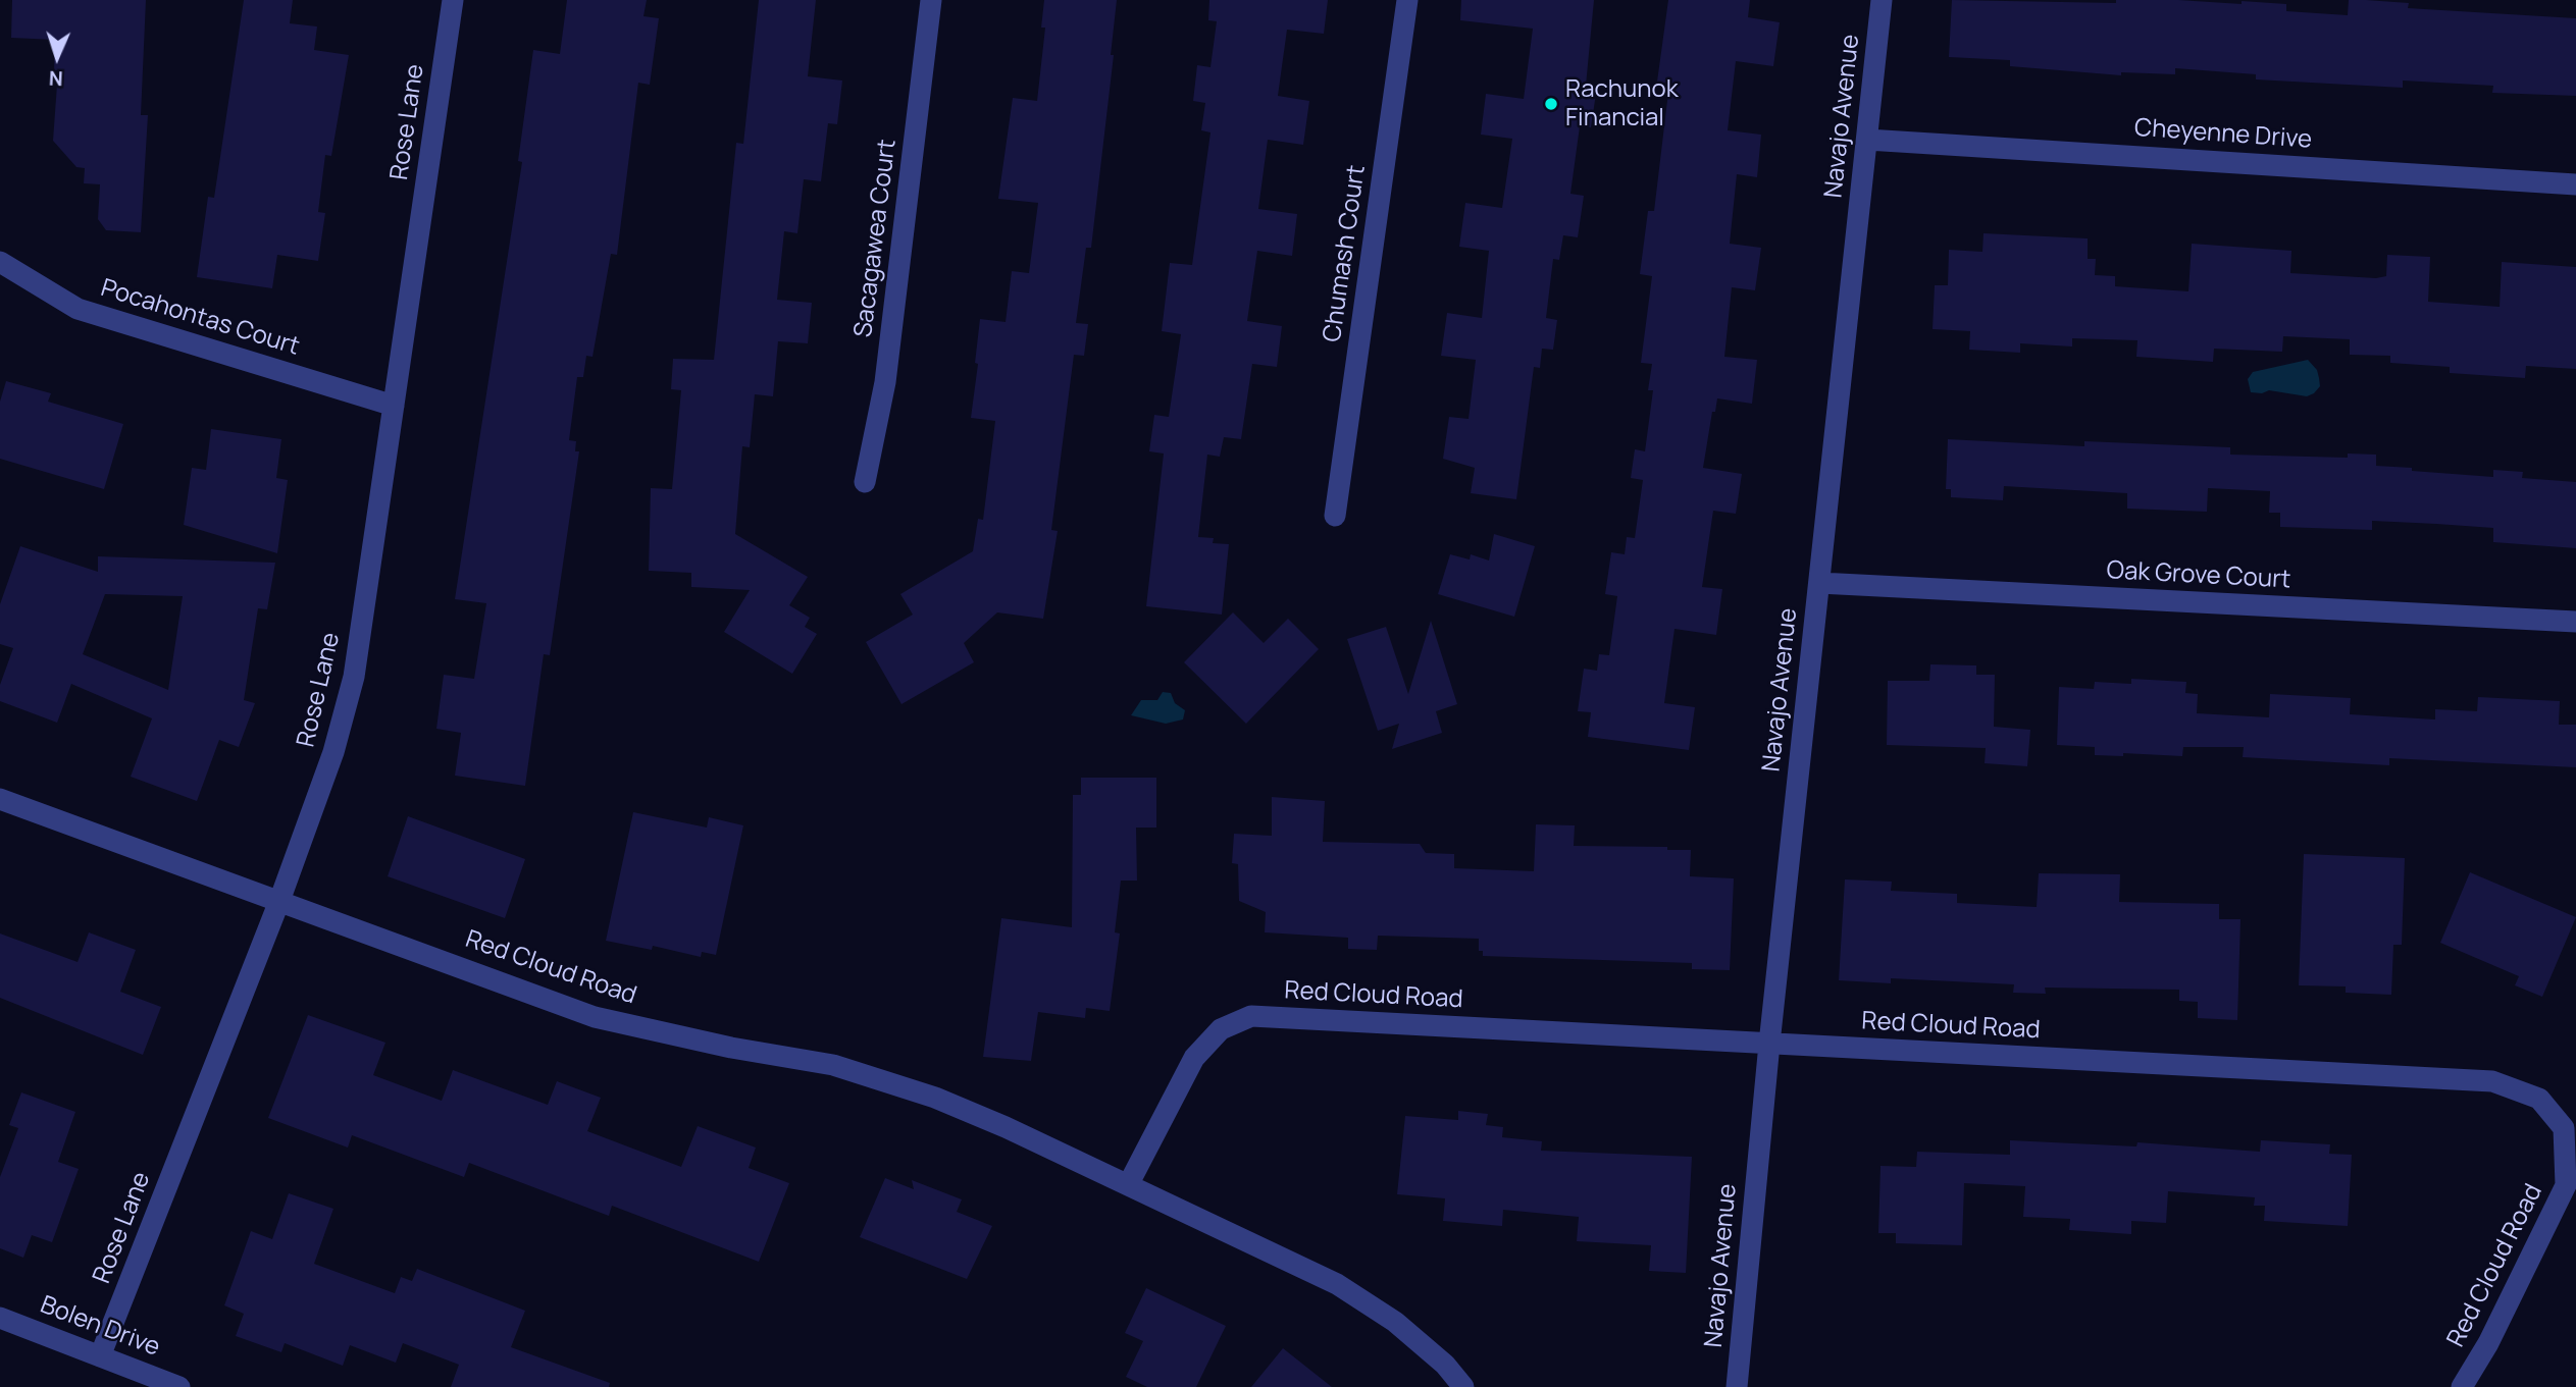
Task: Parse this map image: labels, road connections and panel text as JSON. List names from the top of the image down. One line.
{"streets":{"street":["Navajo Avenue","Rose Lane","Cheyenne Drive","Sacagawea Court","Chumash Court","Pocahontas Court","Oak Grove Court","Red Cloud Road","Bolen Drive"]},"crossings":[["Navajo Avenue","Cheyenne Drive"],["Navajo Avenue","Oak Grove Court"],["Navajo Avenue","Red Cloud Road"],["Rose Lane","Pocahontas Court"],["Rose Lane","Red Cloud Road"],["Rose Lane","Bolen Drive"]],"places":["Rachunok Financial"],"north":"bottom"}
